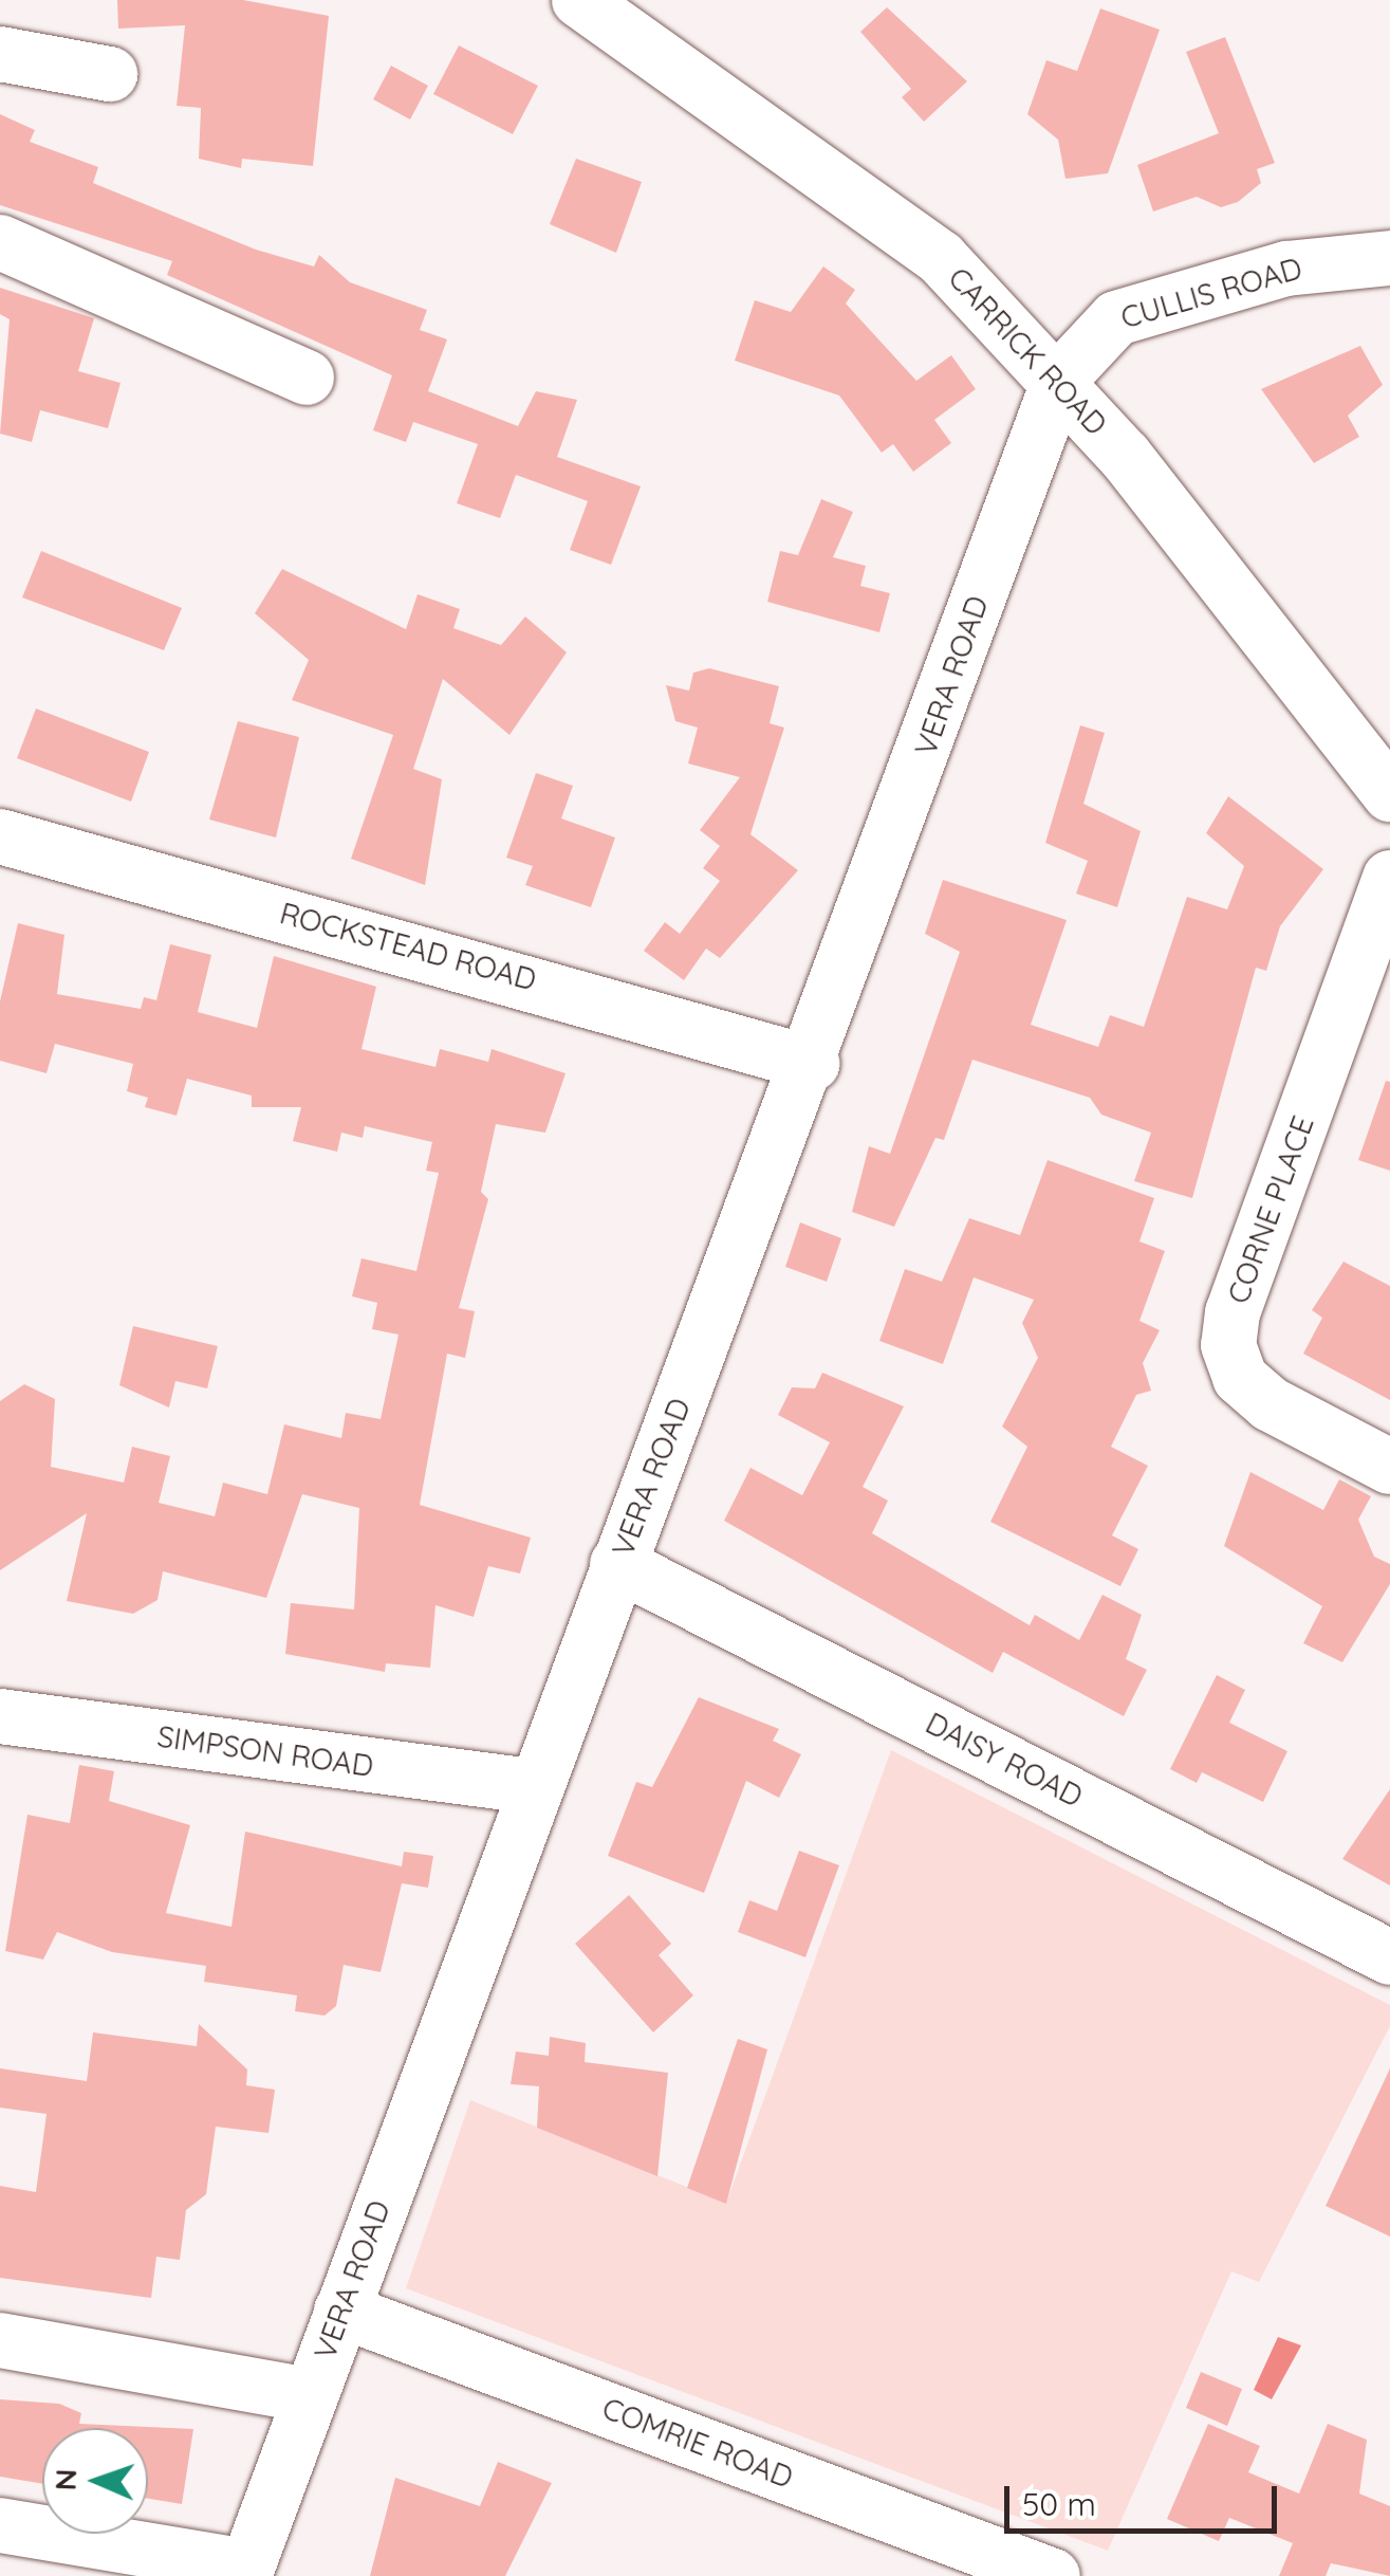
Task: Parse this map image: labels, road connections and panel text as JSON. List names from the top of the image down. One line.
{"streets":{"street":["CULLIS ROAD","CARRICK ROAD","VERA ROAD","ROCKSTEAD ROAD","CORNE PLACE","SIMPSON ROAD","DAISY ROAD","COMRIE ROAD"]},"crossings":[["CULLIS ROAD","CARRICK ROAD"],["CULLIS ROAD","VERA ROAD"],["CARRICK ROAD","VERA ROAD"],["VERA ROAD","ROCKSTEAD ROAD"],["VERA ROAD","SIMPSON ROAD"],["VERA ROAD","DAISY ROAD"],["VERA ROAD","COMRIE ROAD"]],"scale_bar":"50 m","north":"left"}
